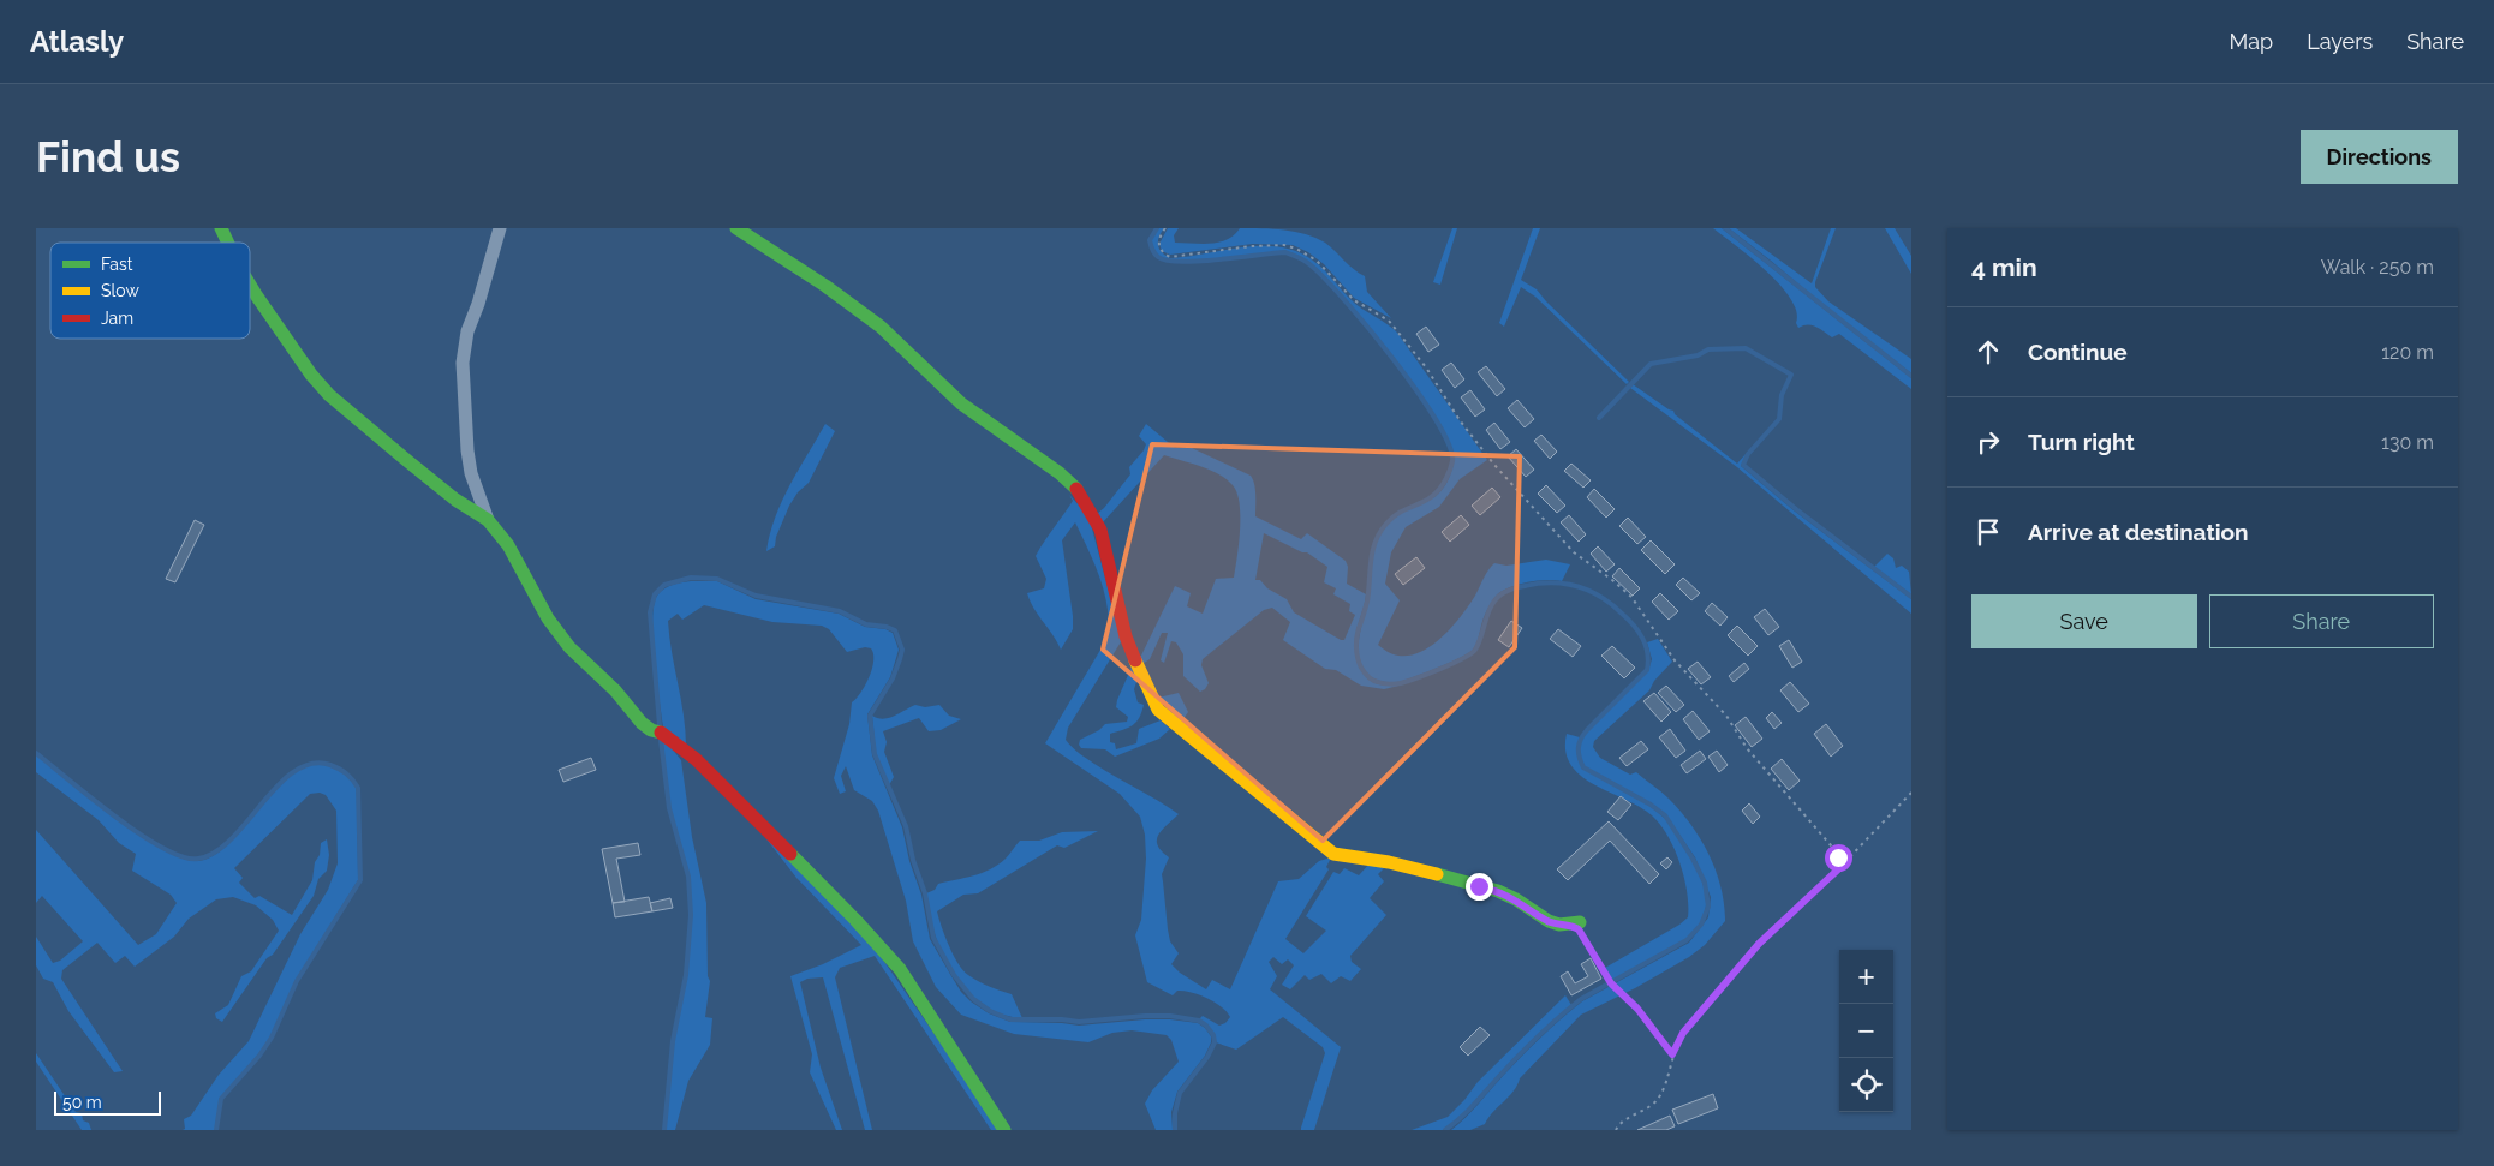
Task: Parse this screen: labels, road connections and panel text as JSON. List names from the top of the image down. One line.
{"legend":["Fast","Slow","Jam"],"scale_bar":"50 m","page":{"header":"Atlasly","nav":["Map","Layers","Share"],"buttons":["Directions",["Save","Share"]],"title":"Find us","heading":["4 min","Walk · 250 m"],"list":[["Continue","120 m"],["Turn right","130 m"],"Arrive at destination"],"map_buttons":["+","−"],"scale":"50 m"}}
